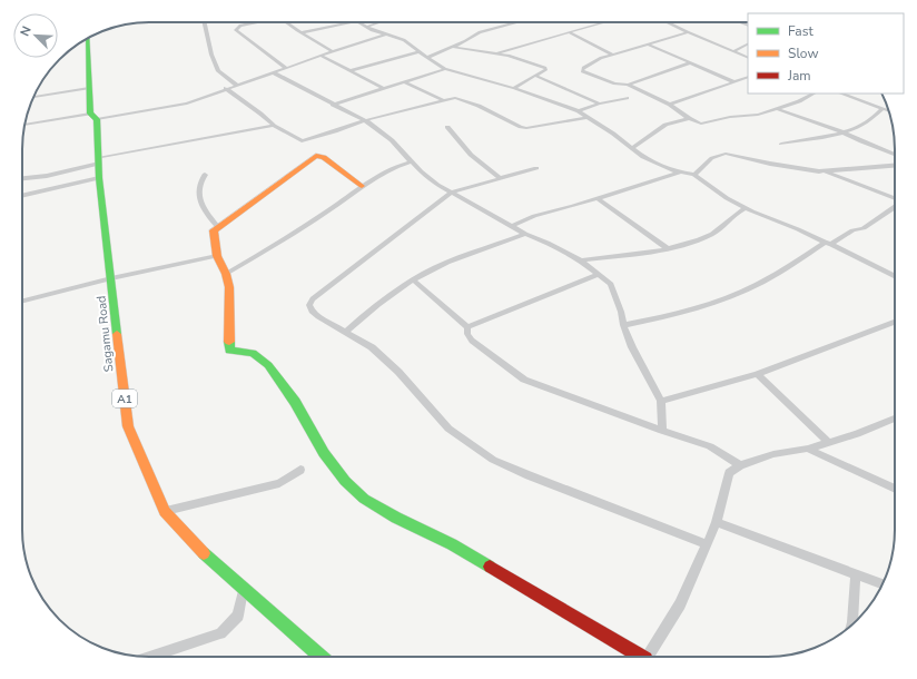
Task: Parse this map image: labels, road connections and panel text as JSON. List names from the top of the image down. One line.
{"streets":{"main road":["Sagamu Road","A1"]},"legend":["Fast","Slow","Jam"],"north":"top left"}
